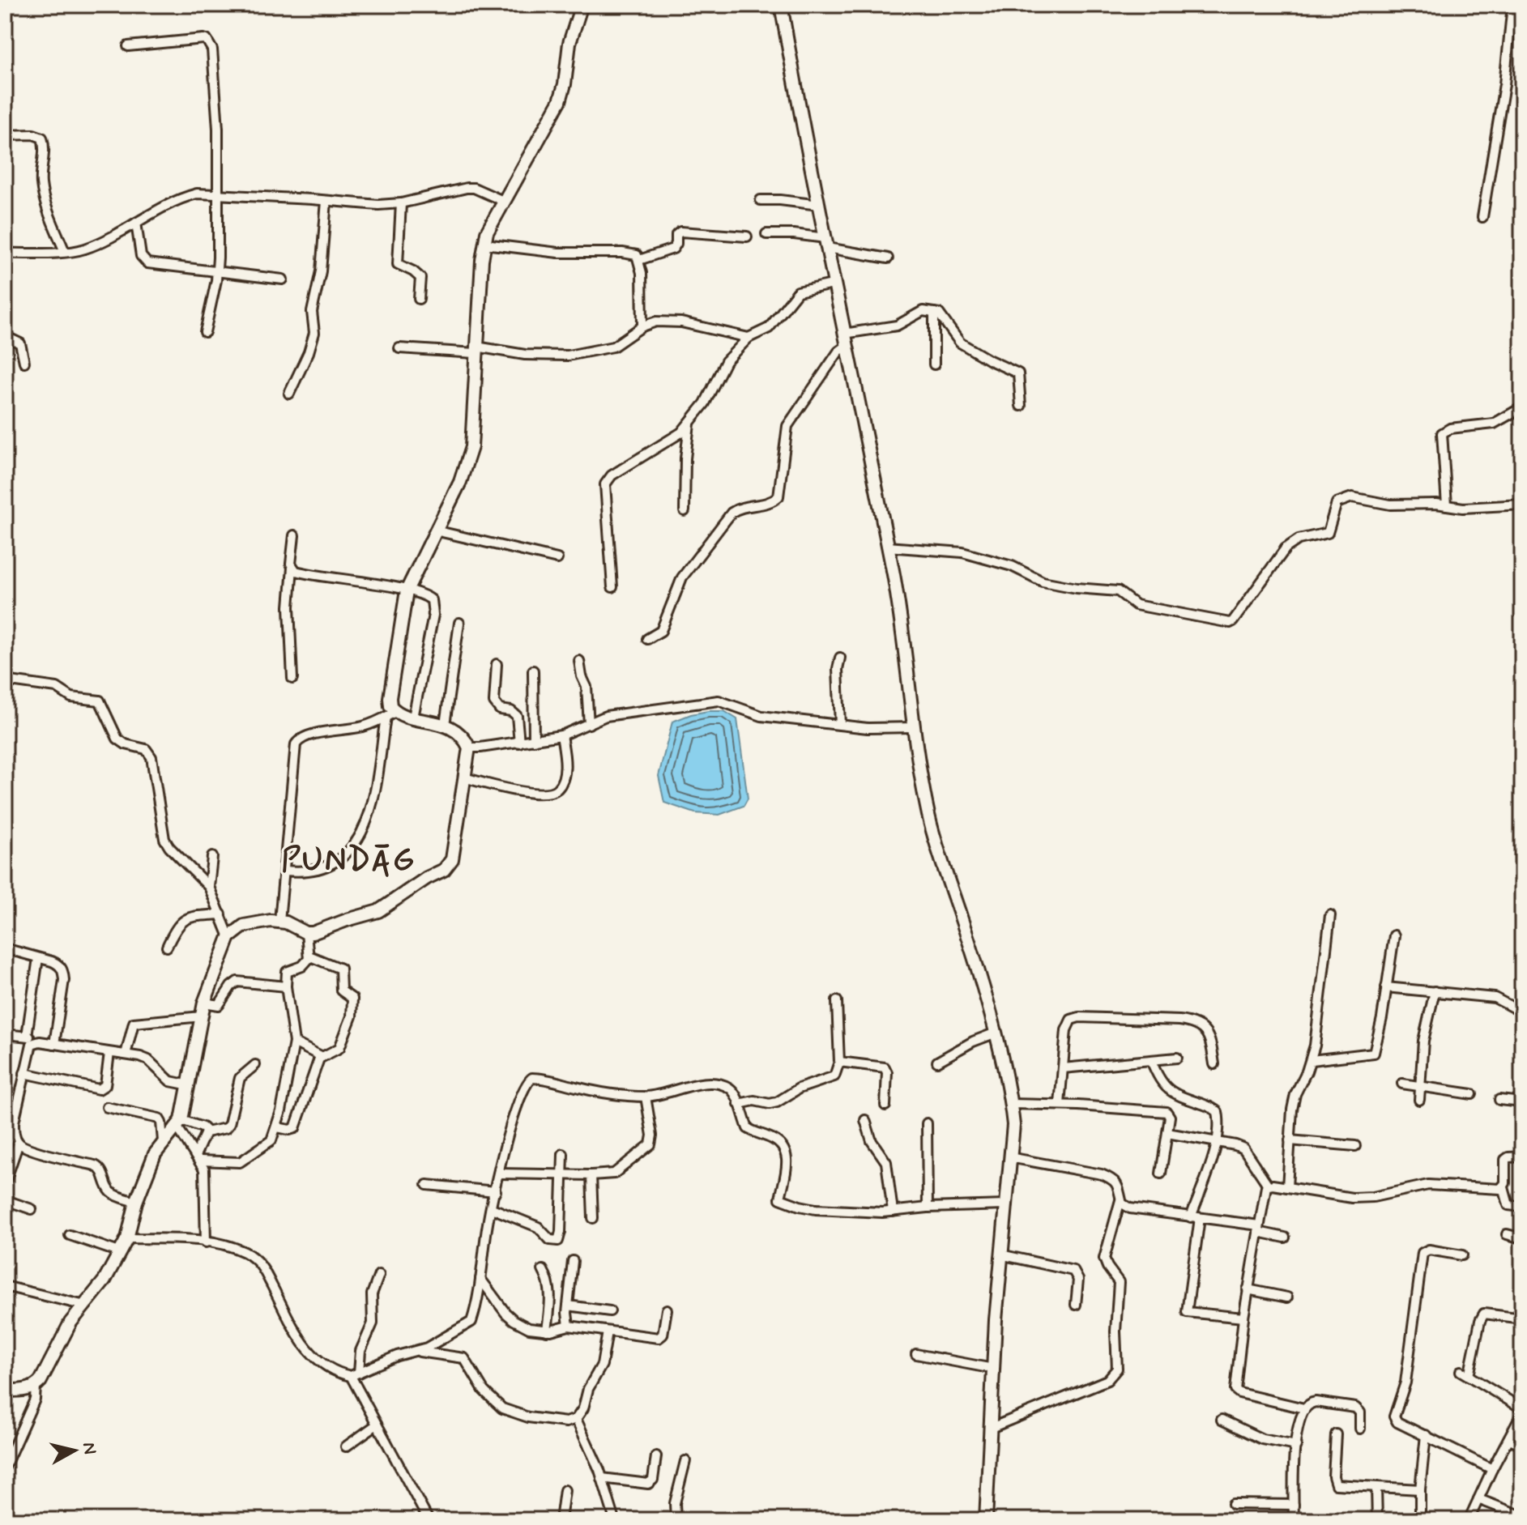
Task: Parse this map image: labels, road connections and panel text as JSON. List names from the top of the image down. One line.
{"districts":["PUNDĀG"],"north":"right"}
